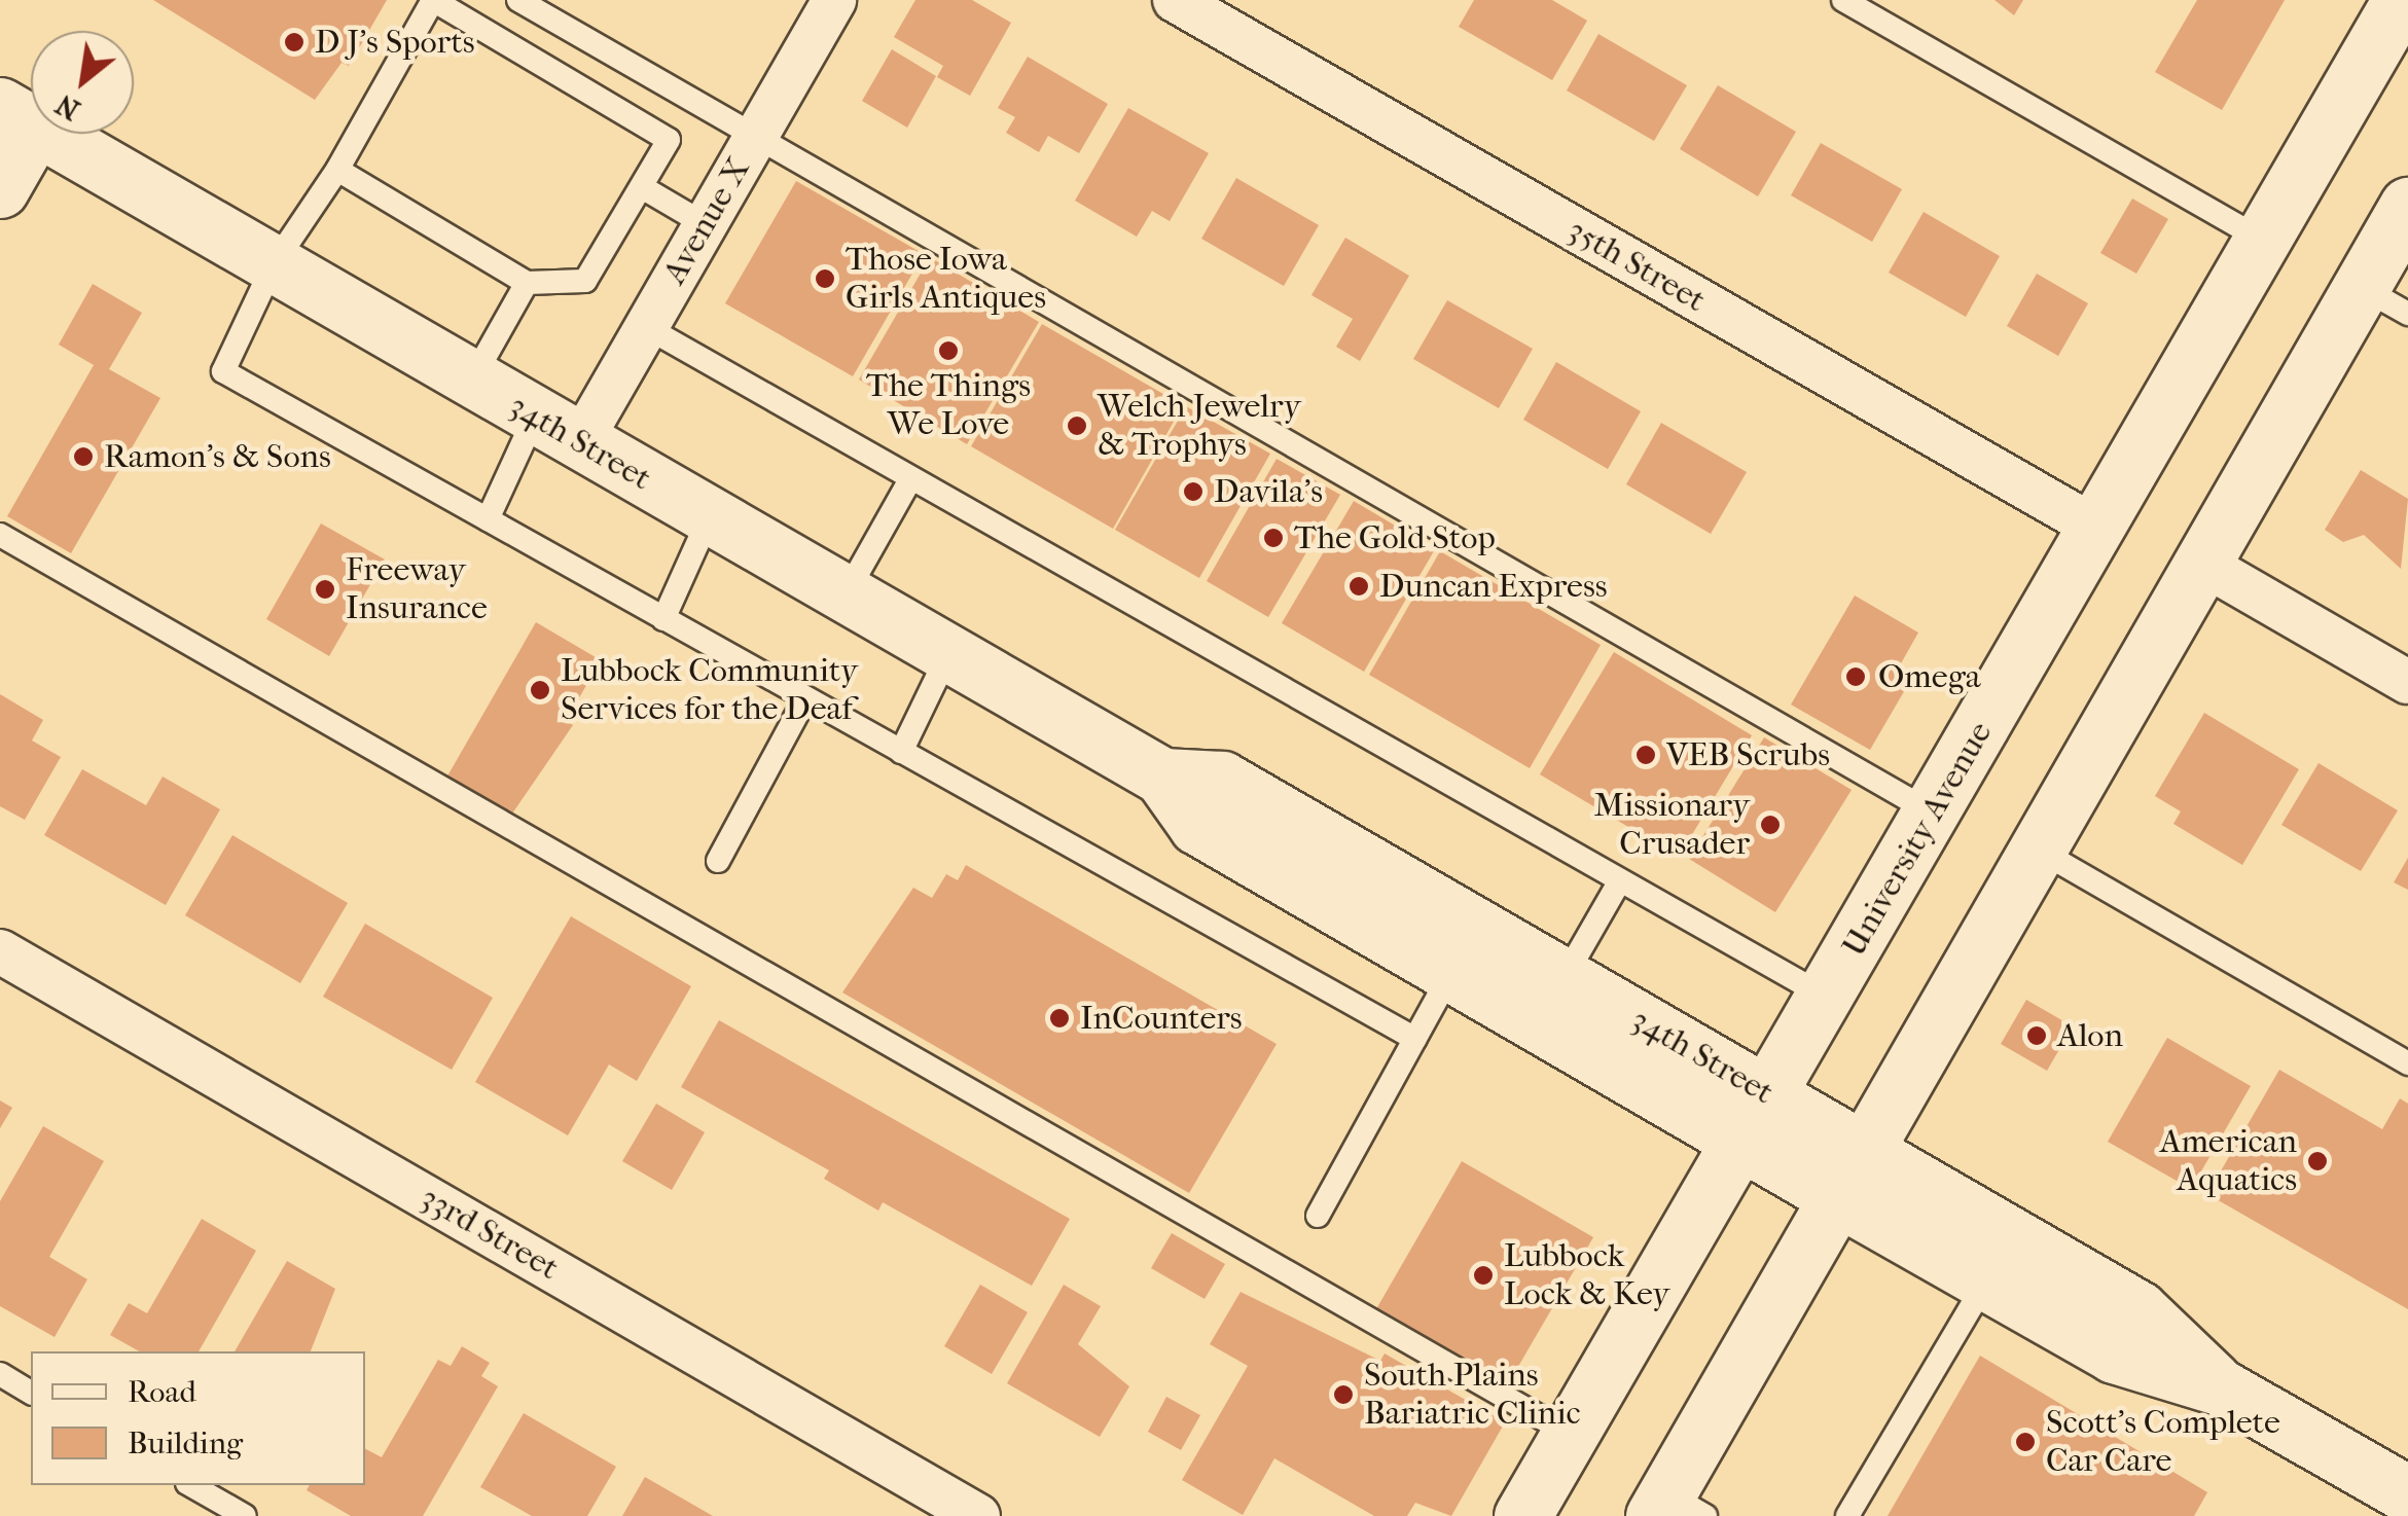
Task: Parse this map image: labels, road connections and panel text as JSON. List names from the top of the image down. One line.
{"streets":{"main road":["34th Street","University Avenue"],"street":["Avenue X","35th Street","33rd Street"]},"crossings":[["Avenue X","34th Street"],["35th Street","University Avenue"],["34th Street","University Avenue"]],"places":["D J's Sports","Those Iowa Girls Antiques","The Things We Love","Welch Jewelry & Trophys","Ramon's & Sons","Davila's","The Gold Stop","Duncan Express","Freeway Insurance","Omega","Lubbock Community Services for the Deaf","VEB Scrubs","Missionary Crusader","InCounters","Alon","American Aquatics","Lubbock Lock & Key","South Plains Bariatric Clinic","Scott's Complete Car Care"],"legend":["Road","Building"],"north":"bottom left"}
